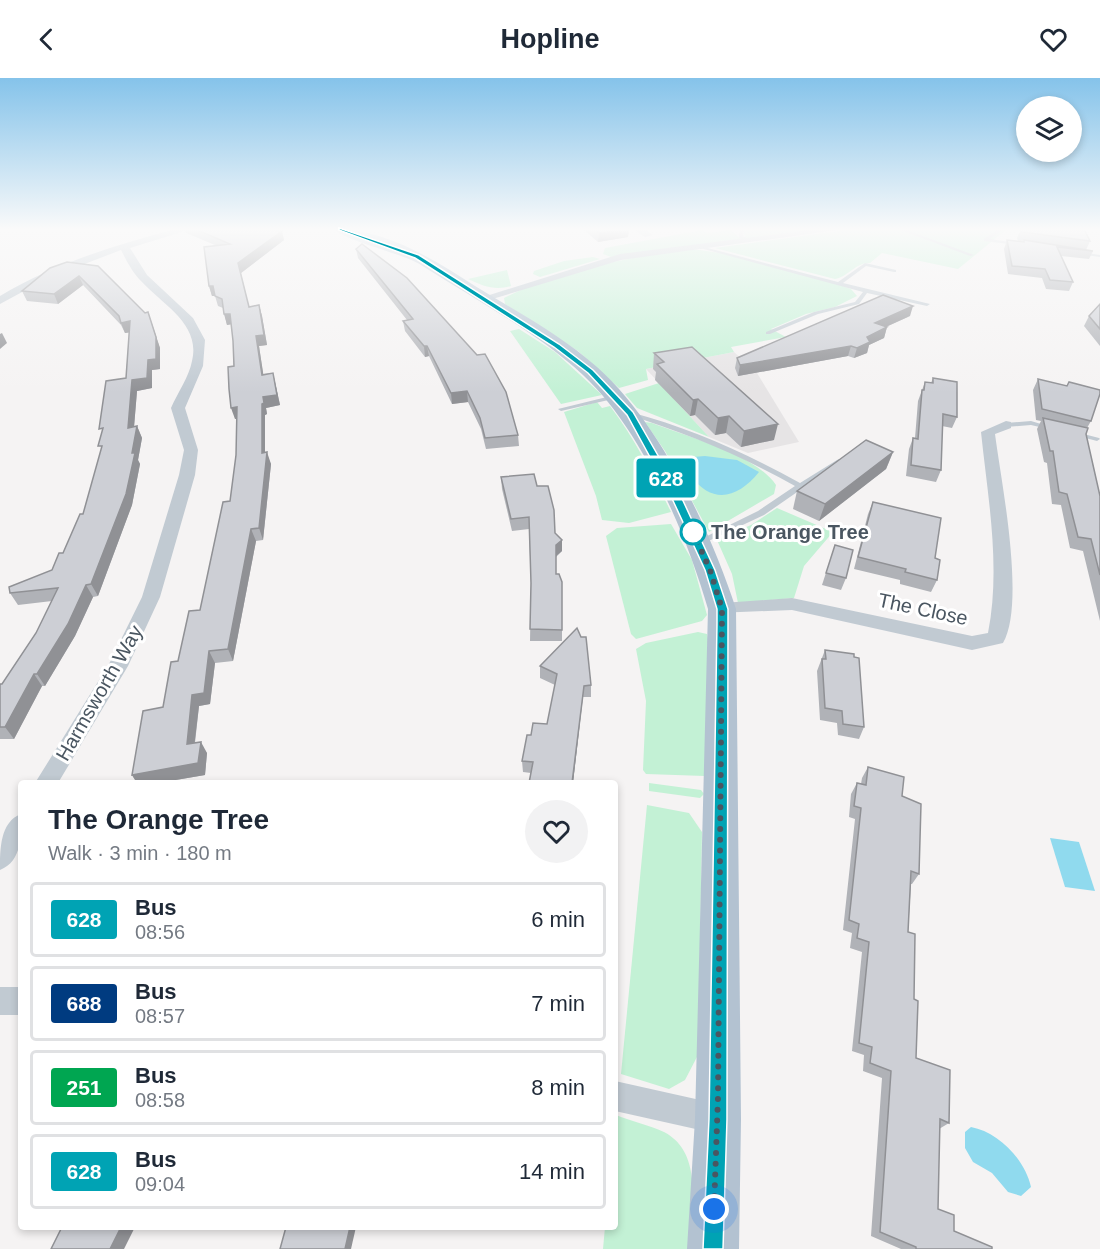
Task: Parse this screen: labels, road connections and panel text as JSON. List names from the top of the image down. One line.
{"streets":{"street":["The Close","Harmsworth Way"]},"places":["The Orange Tree"],"lines":["bus line 628"],"page":{"header":"Hopline","on_map":"628","heading":["The Orange Tree","Walk · 3 min · 180 m"],"list":[{"mark":"628","name":"Bus","note":"08:56","value":"6 min"},{"mark":"688","name":"Bus","note":"08:57","value":"7 min"},{"mark":"251","name":"Bus","note":"08:58","value":"8 min"},{"mark":"628","name":"Bus","note":"09:04","value":"14 min"}]}}
